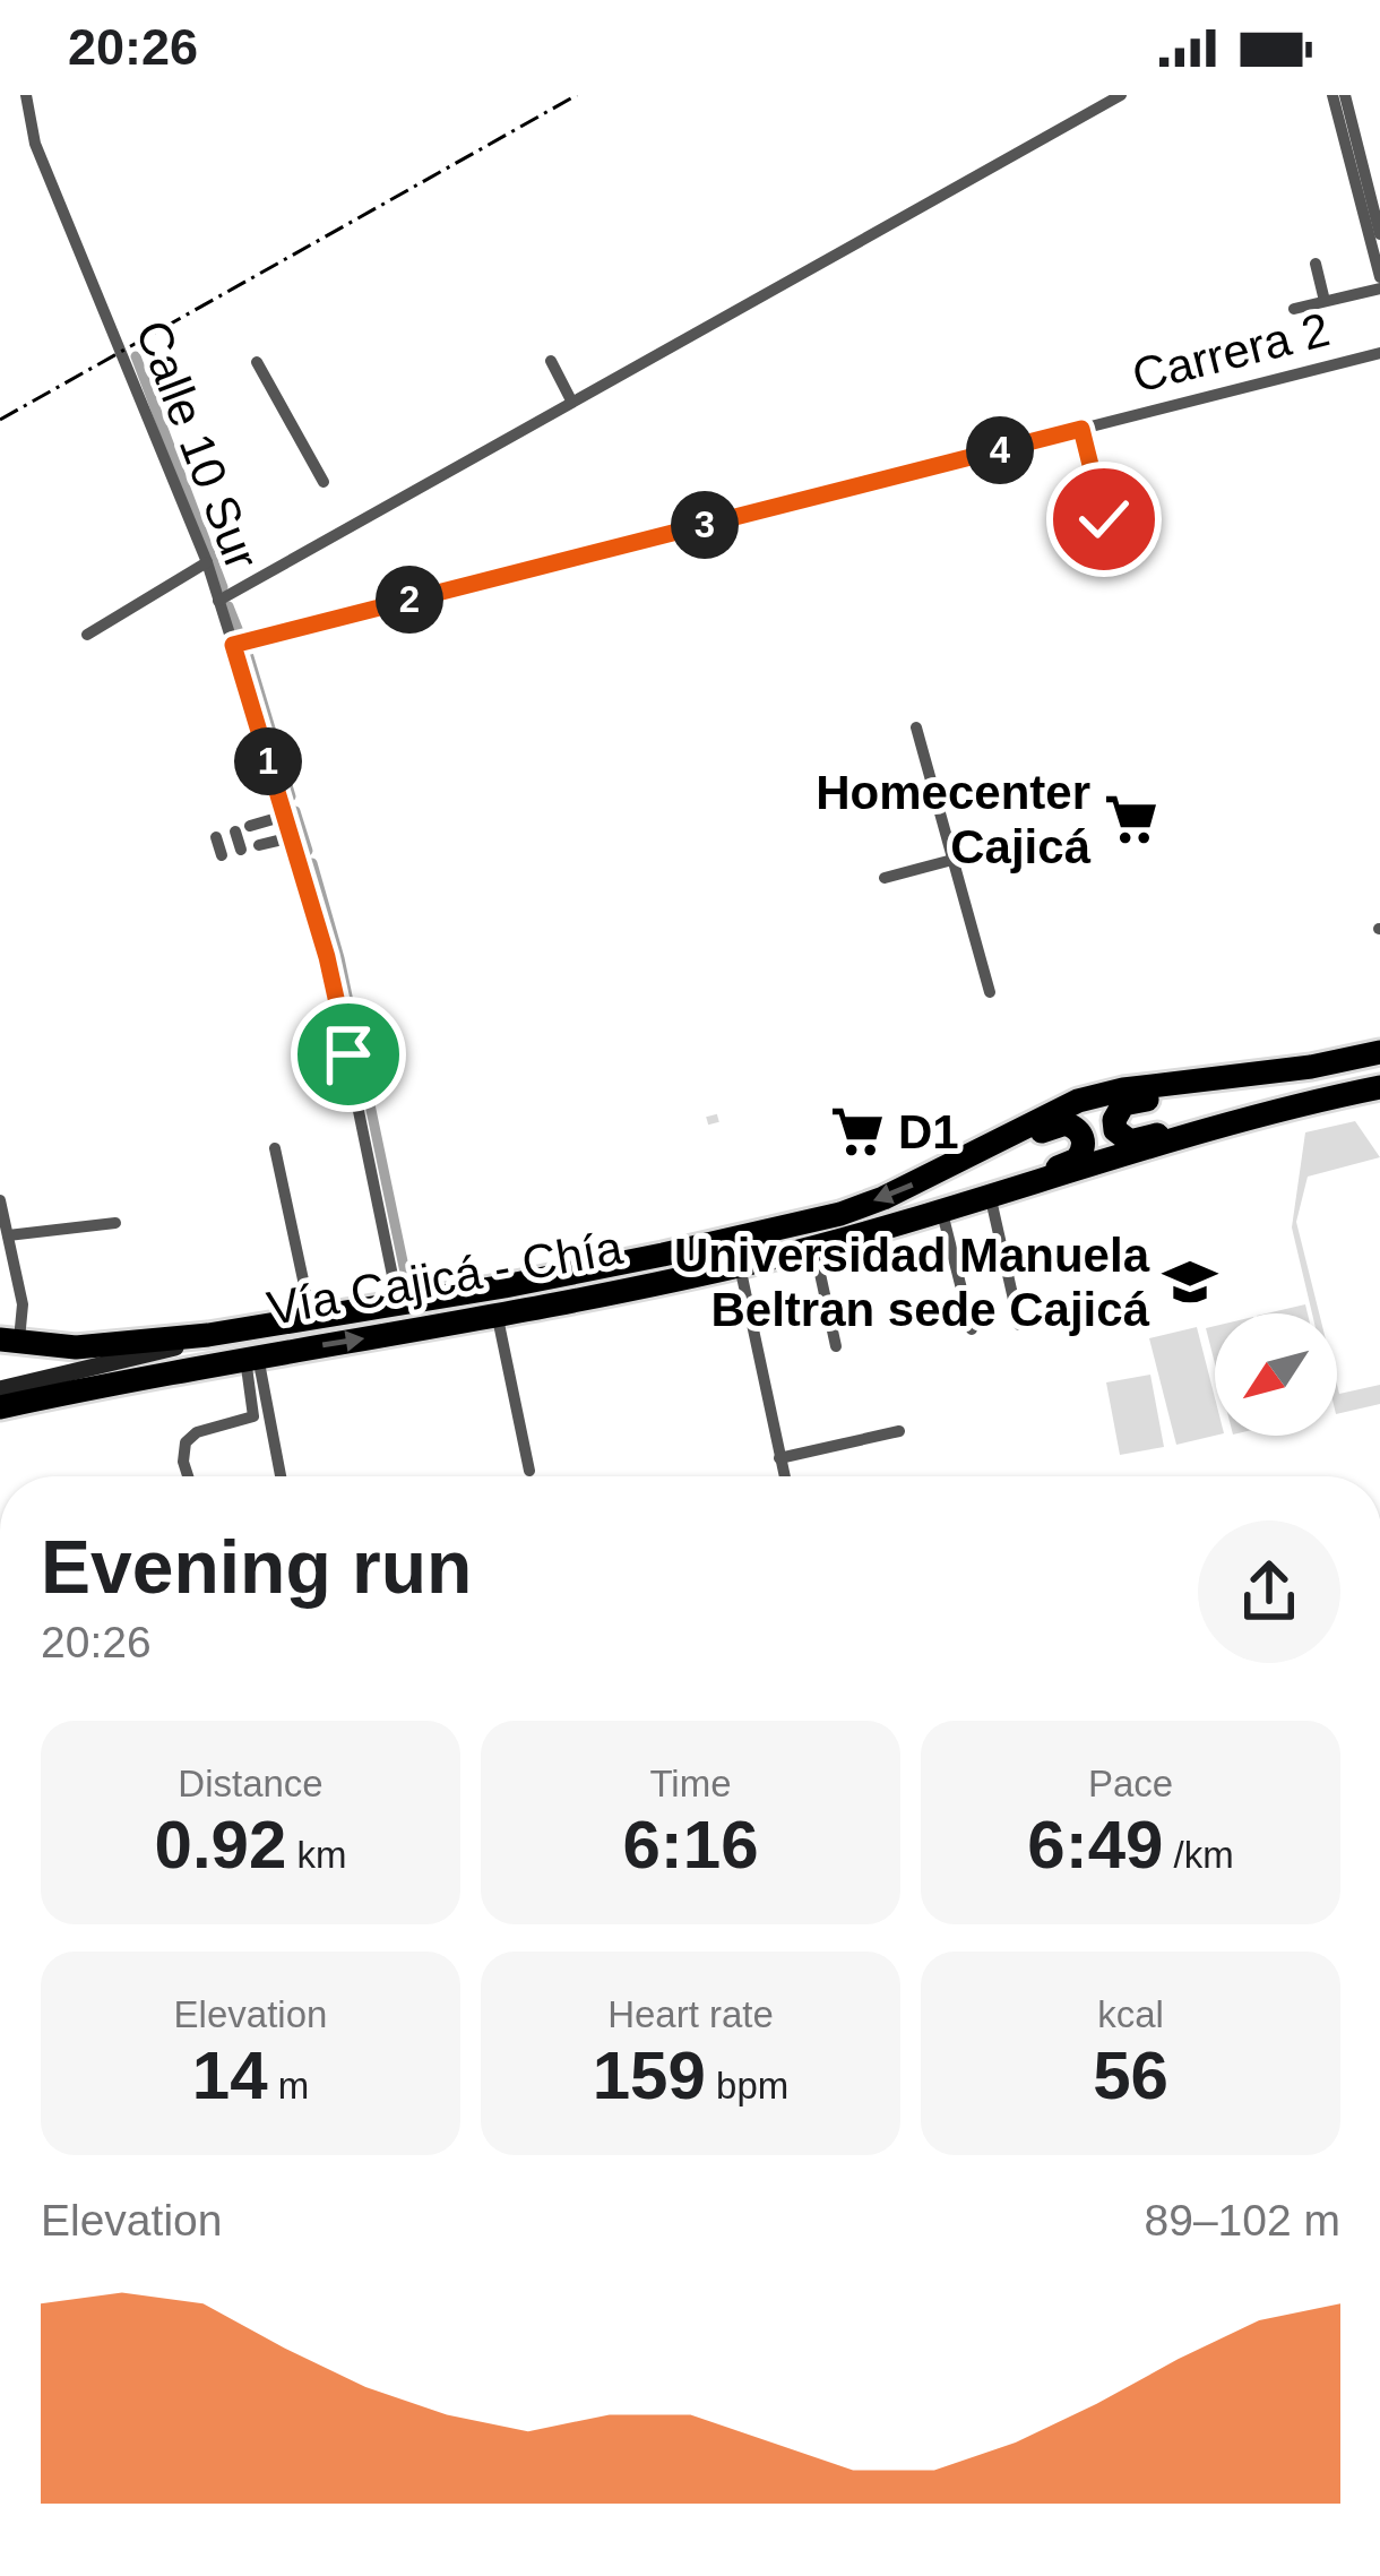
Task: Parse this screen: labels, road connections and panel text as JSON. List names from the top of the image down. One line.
{"streets":{"highway":["Vía Cajicá - Chía"],"street":["Carrera 2","Calle 10 Sur"]},"crossings":[["Carrera 2","Calle 10 Sur"]],"places":{"supermarket":["Homecenter Cajicá","D1"],"school or university":["Universidad Manuela Beltran sede Cajicá"]},"north":"bottom left","page":{"status":"20:26","pins":["4","3","2","1"],"heading":["Evening run","20:26"],"stats":[["Distance","0.92 km"],["Time","6:16"],["Pace","6:49 /km"],["Elevation","14 m"],["Heart rate","159 bpm"],["kcal","56"]],"chart":["Elevation","89–102 m"]}}
